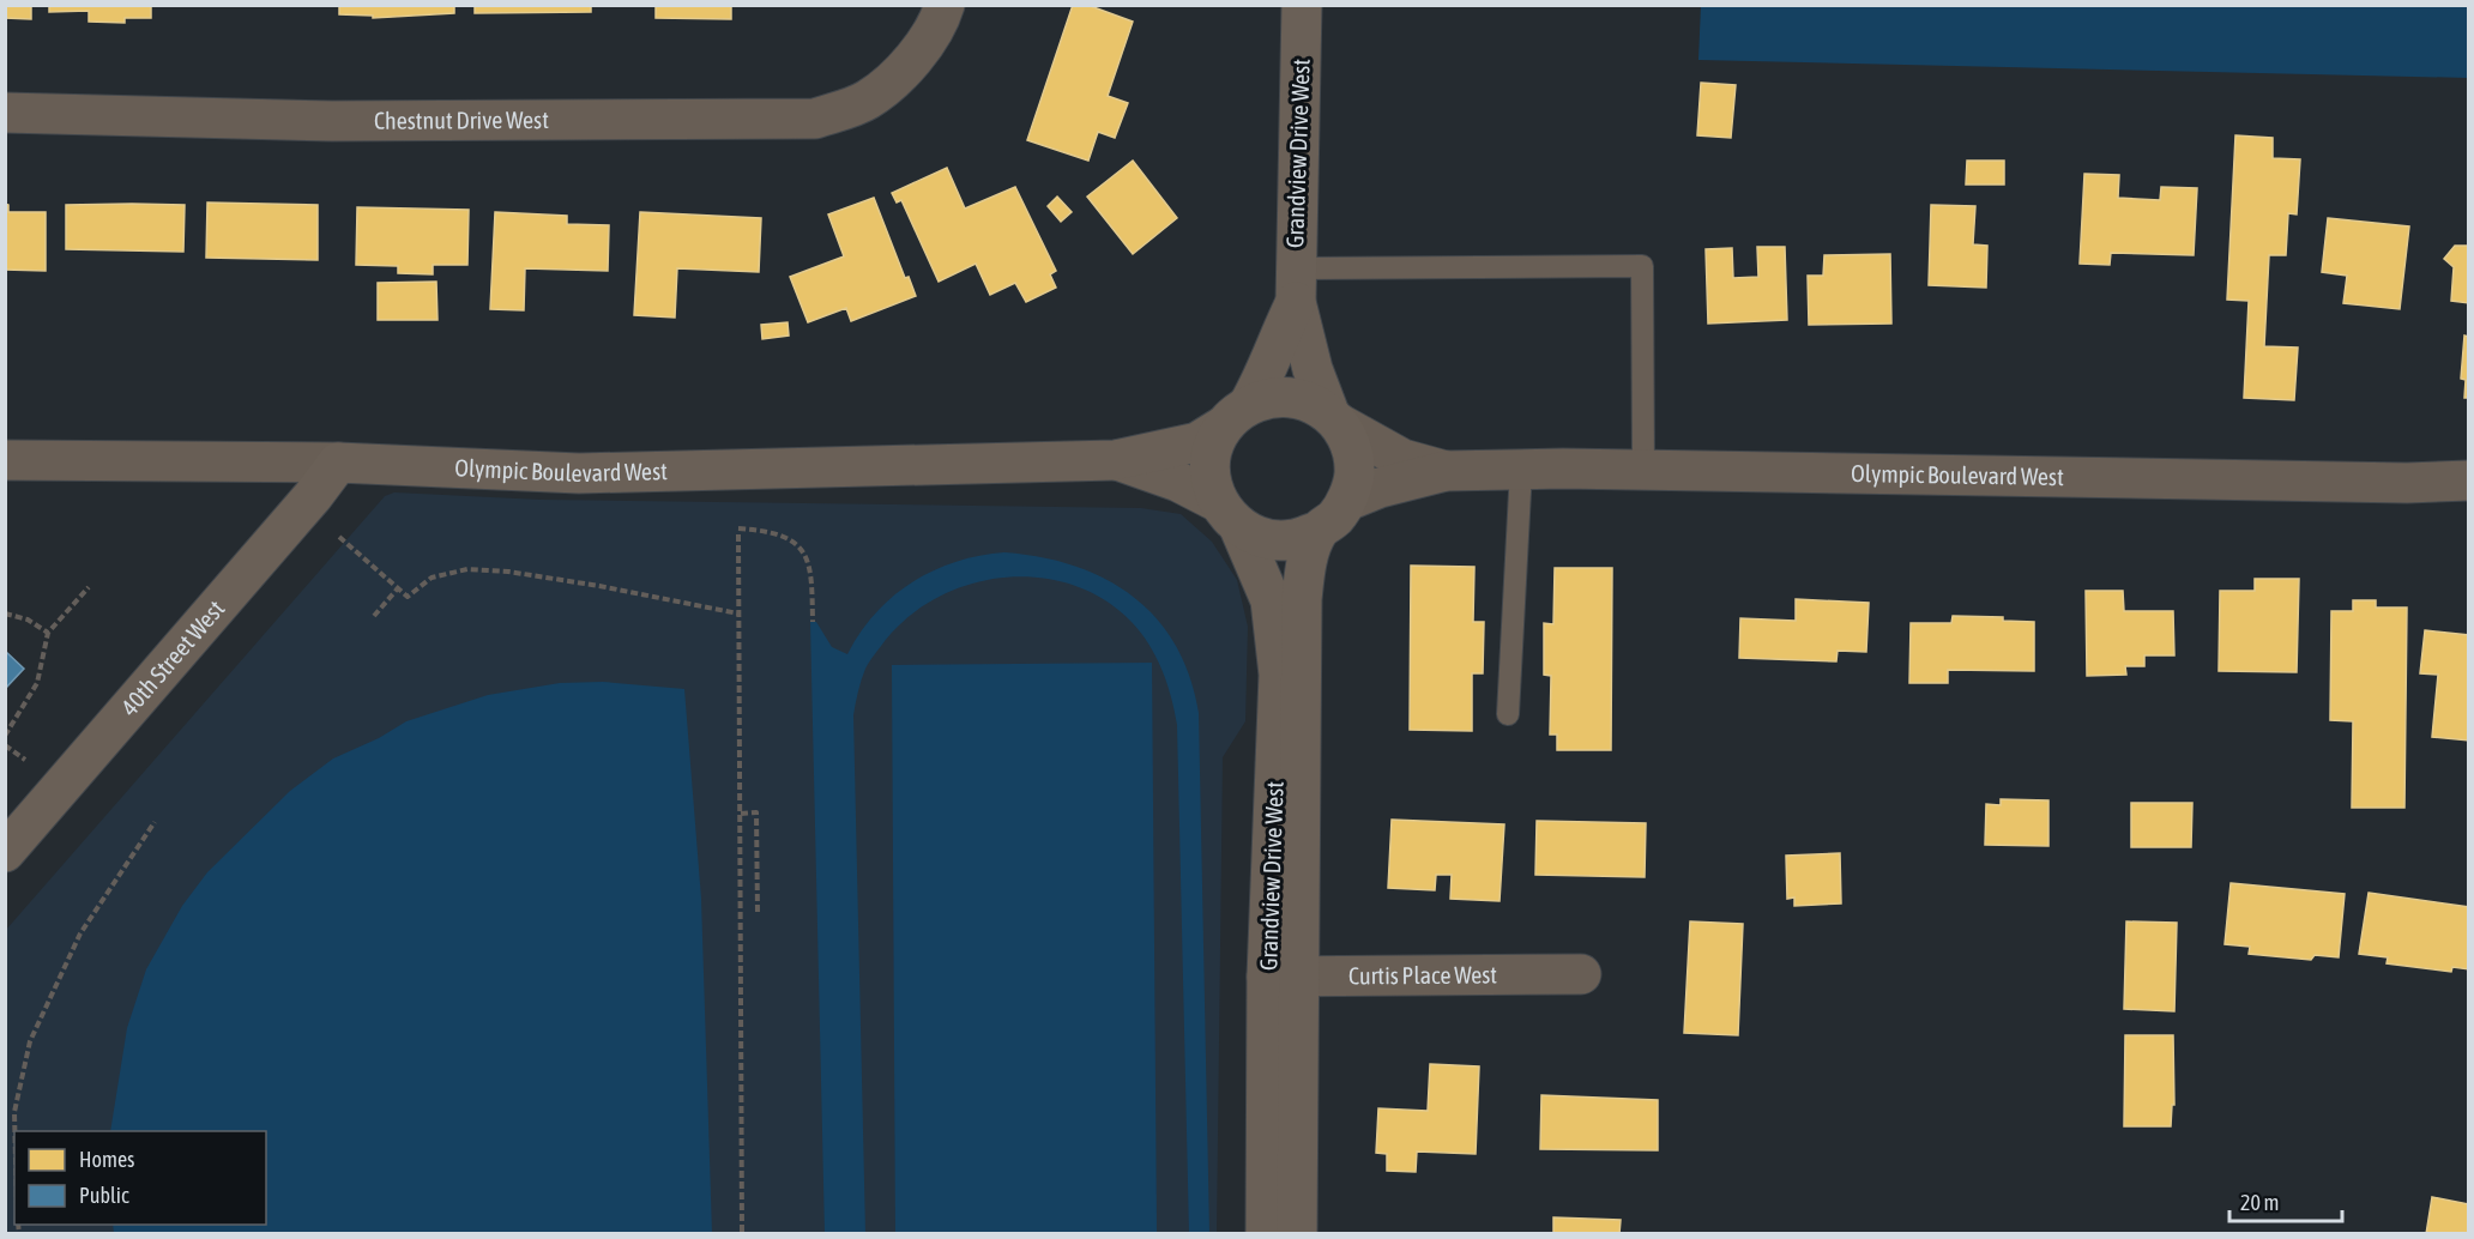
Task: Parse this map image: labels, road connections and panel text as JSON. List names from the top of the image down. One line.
{"streets":{"street":["Chestnut Drive West","Grandview Drive West","Olympic Boulevard West","40th Street West","Curtis Place West"]},"crossings":[["Grandview Drive West","Olympic Boulevard West"],["Grandview Drive West","Curtis Place West"],["Olympic Boulevard West","40th Street West"]],"legend":["Homes","Public"],"scale_bar":"20 m"}
